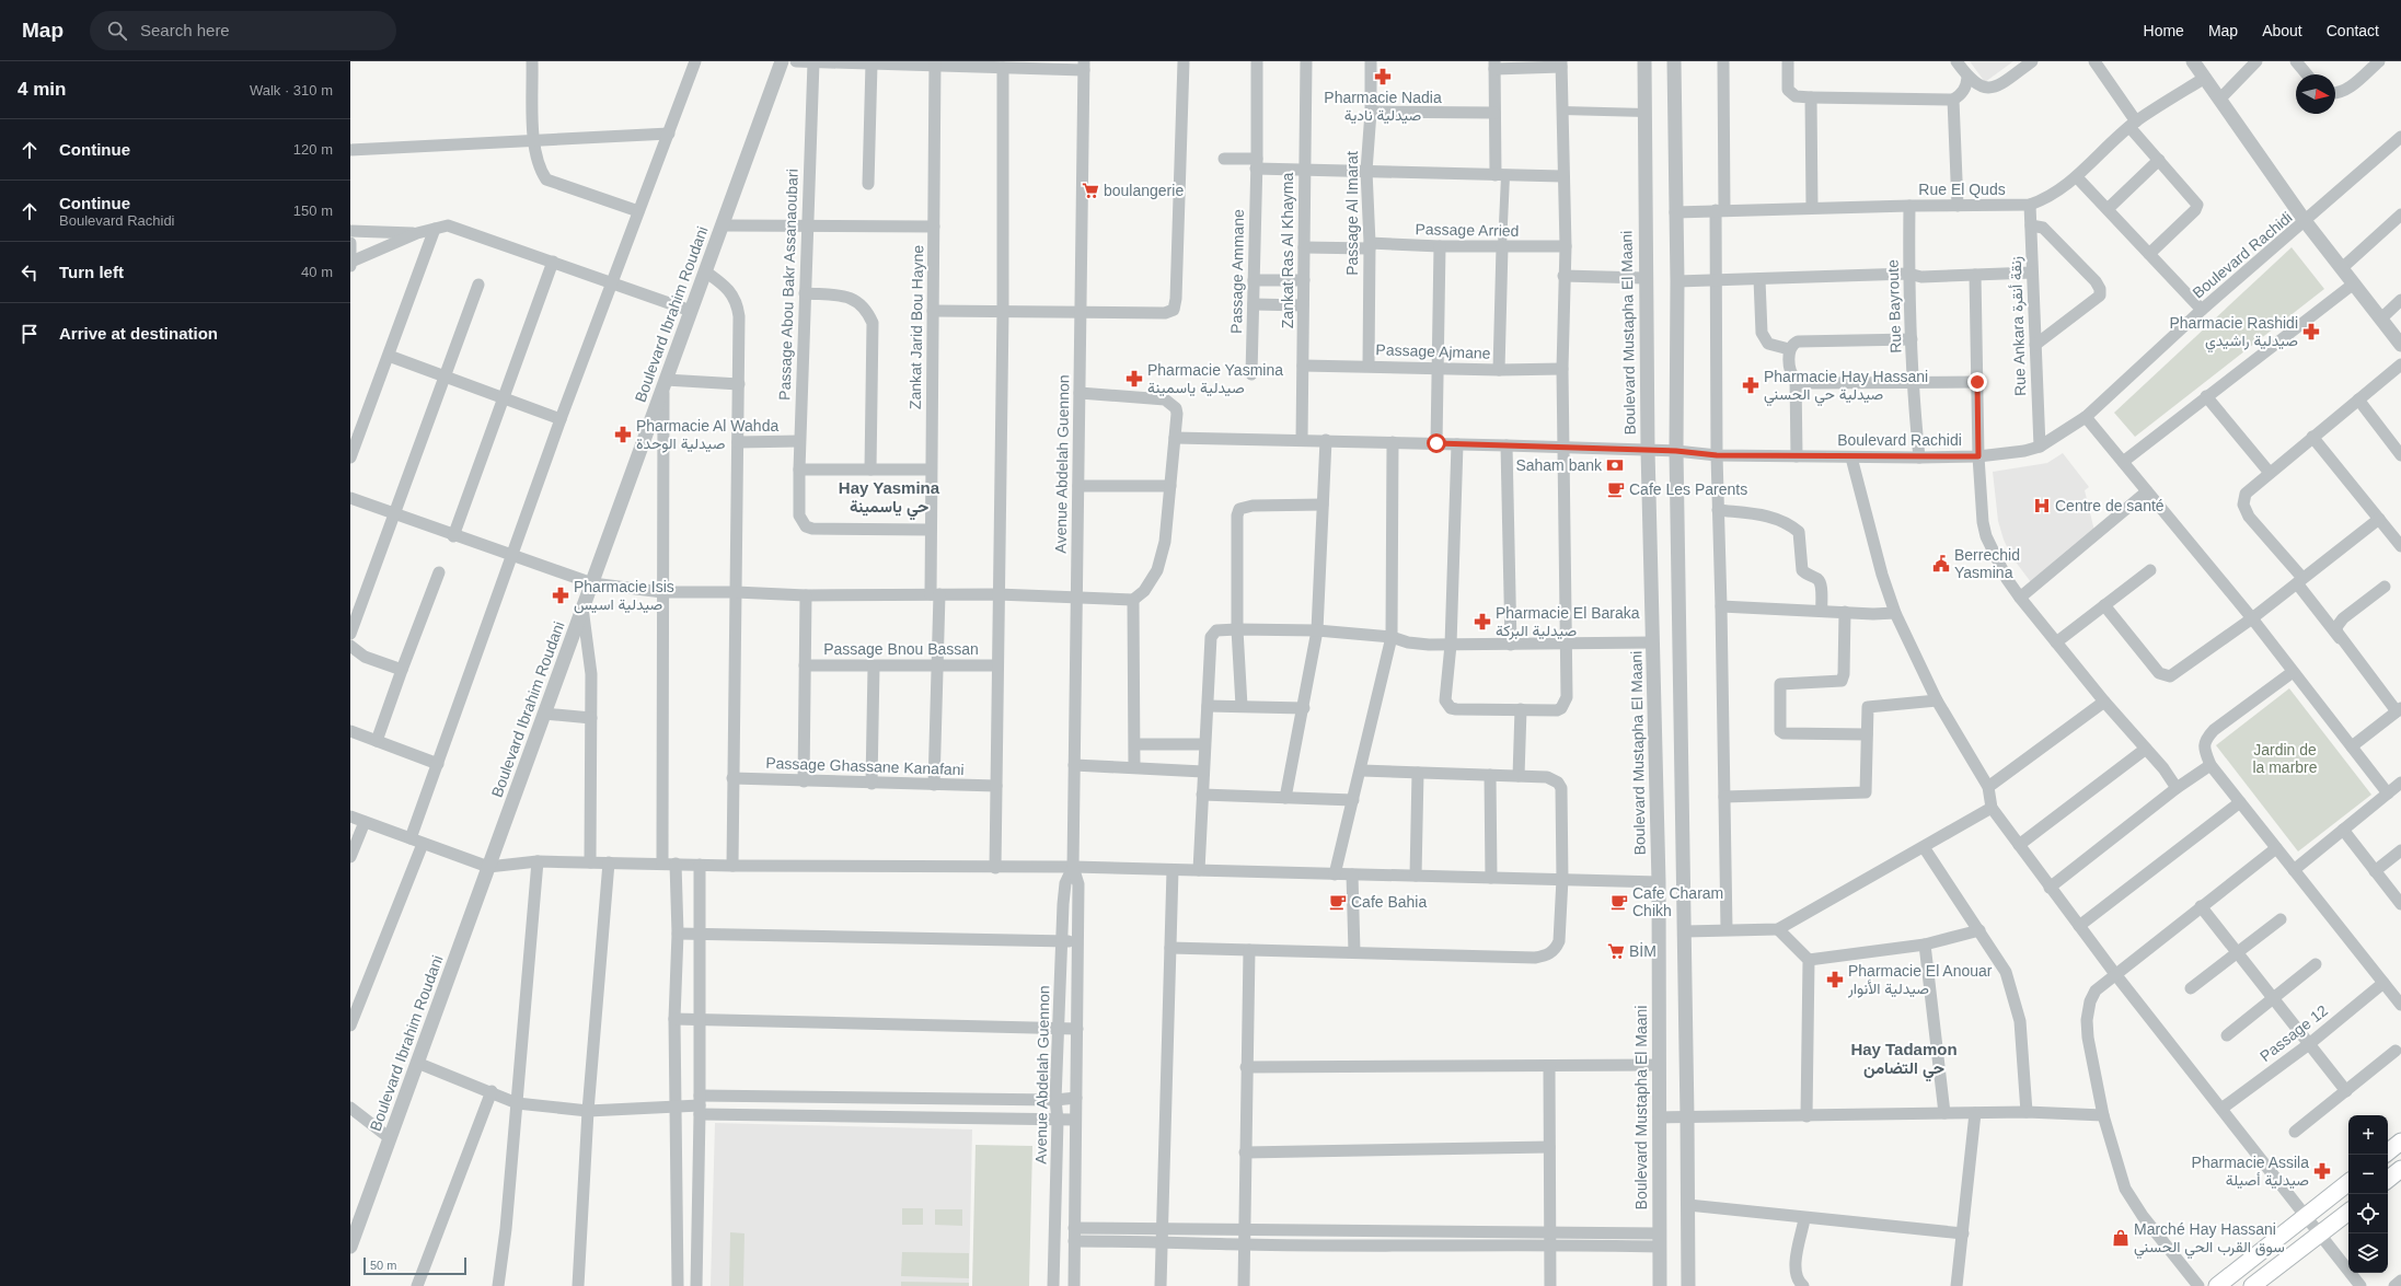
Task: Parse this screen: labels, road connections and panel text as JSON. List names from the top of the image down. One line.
{"streets":{"street":["Rue El Quds","Passage Al Imarat","Passage Arried","Zankat Ras Al Khayma","Boulevard Rachidi","Passage Ammane","Passage Abou Bakr Assanaoubari","Rue Bayroute","Boulevard Ibrahim Roudani","Rue Ankara زنقة أنقرة","Zankat Jarid Bou Hayne","Boulevard Mustapha El Maani","Passage Ajmane","Avenue Abdelah Guennon","Passage Bnou Bassan","Passage Ghassane Kanafani","Passage 12"]},"crossings":[["Rue El Quds","Rue Bayroute"],["Rue El Quds","Rue Ankara زنقة أنقرة"],["Passage Al Imarat","Passage Arried"],["Passage Al Imarat","Passage Ajmane"],["Passage Arried","Zankat Ras Al Khayma"],["Zankat Ras Al Khayma","Boulevard Rachidi"],["Zankat Ras Al Khayma","Passage Ajmane"],["Boulevard Rachidi","Rue Bayroute"],["Boulevard Rachidi","Rue Ankara زنقة أنقرة"],["Boulevard Rachidi","Boulevard Mustapha El Maani"],["Passage Abou Bakr Assanaoubari","Zankat Jarid Bou Hayne"],["Zankat Jarid Bou Hayne","Passage Bnou Bassan"],["Zankat Jarid Bou Hayne","Passage Ghassane Kanafani"]],"districts":["Hay Yasmina حي ياسمينة","Hay Tadamon حي التضامن"],"parks":["Jardin de la marbre"],"places":{"pharmacy":["Pharmacie Nadia صيدلية نادية","Pharmacie Rashidi صيدلية راشيدي","Pharmacie Yasmina صيدلية ياسمينة","Pharmacie Hay Hassani صيدلية حي الحسني","Pharmacie Al Wahda صيدلية الوحدة","Pharmacie Isis صيدلية اسيس","Pharmacie El Baraka صيدلية البركة","Pharmacie El Anouar صيدلية الأنوار","Pharmacie Assila صيدلية أصيلة"],"supermarket":["boulangerie","BİM"],"bank":["Saham bank"],"cafe":["Cafe Les Parents","Cafe Bahia","Cafe Charam Chikh"],"hospital":["Centre de santé"],"public building":["Berrechid Yasmina"],"shop":["Marché Hay Hassani سوق القرب الحي الحسني"]},"scale_bar":"50 m","north":"right","page":{"header":"Map","search":"Search here","nav":["Home","Map","About","Contact"],"heading":["4 min","Walk · 310 m"],"list":[["Continue","120 m"],["Continue","Boulevard Rachidi","150 m"],["Turn left","40 m"],"Arrive at destination"],"map_buttons":["+","−"],"scale":"50 m"}}
